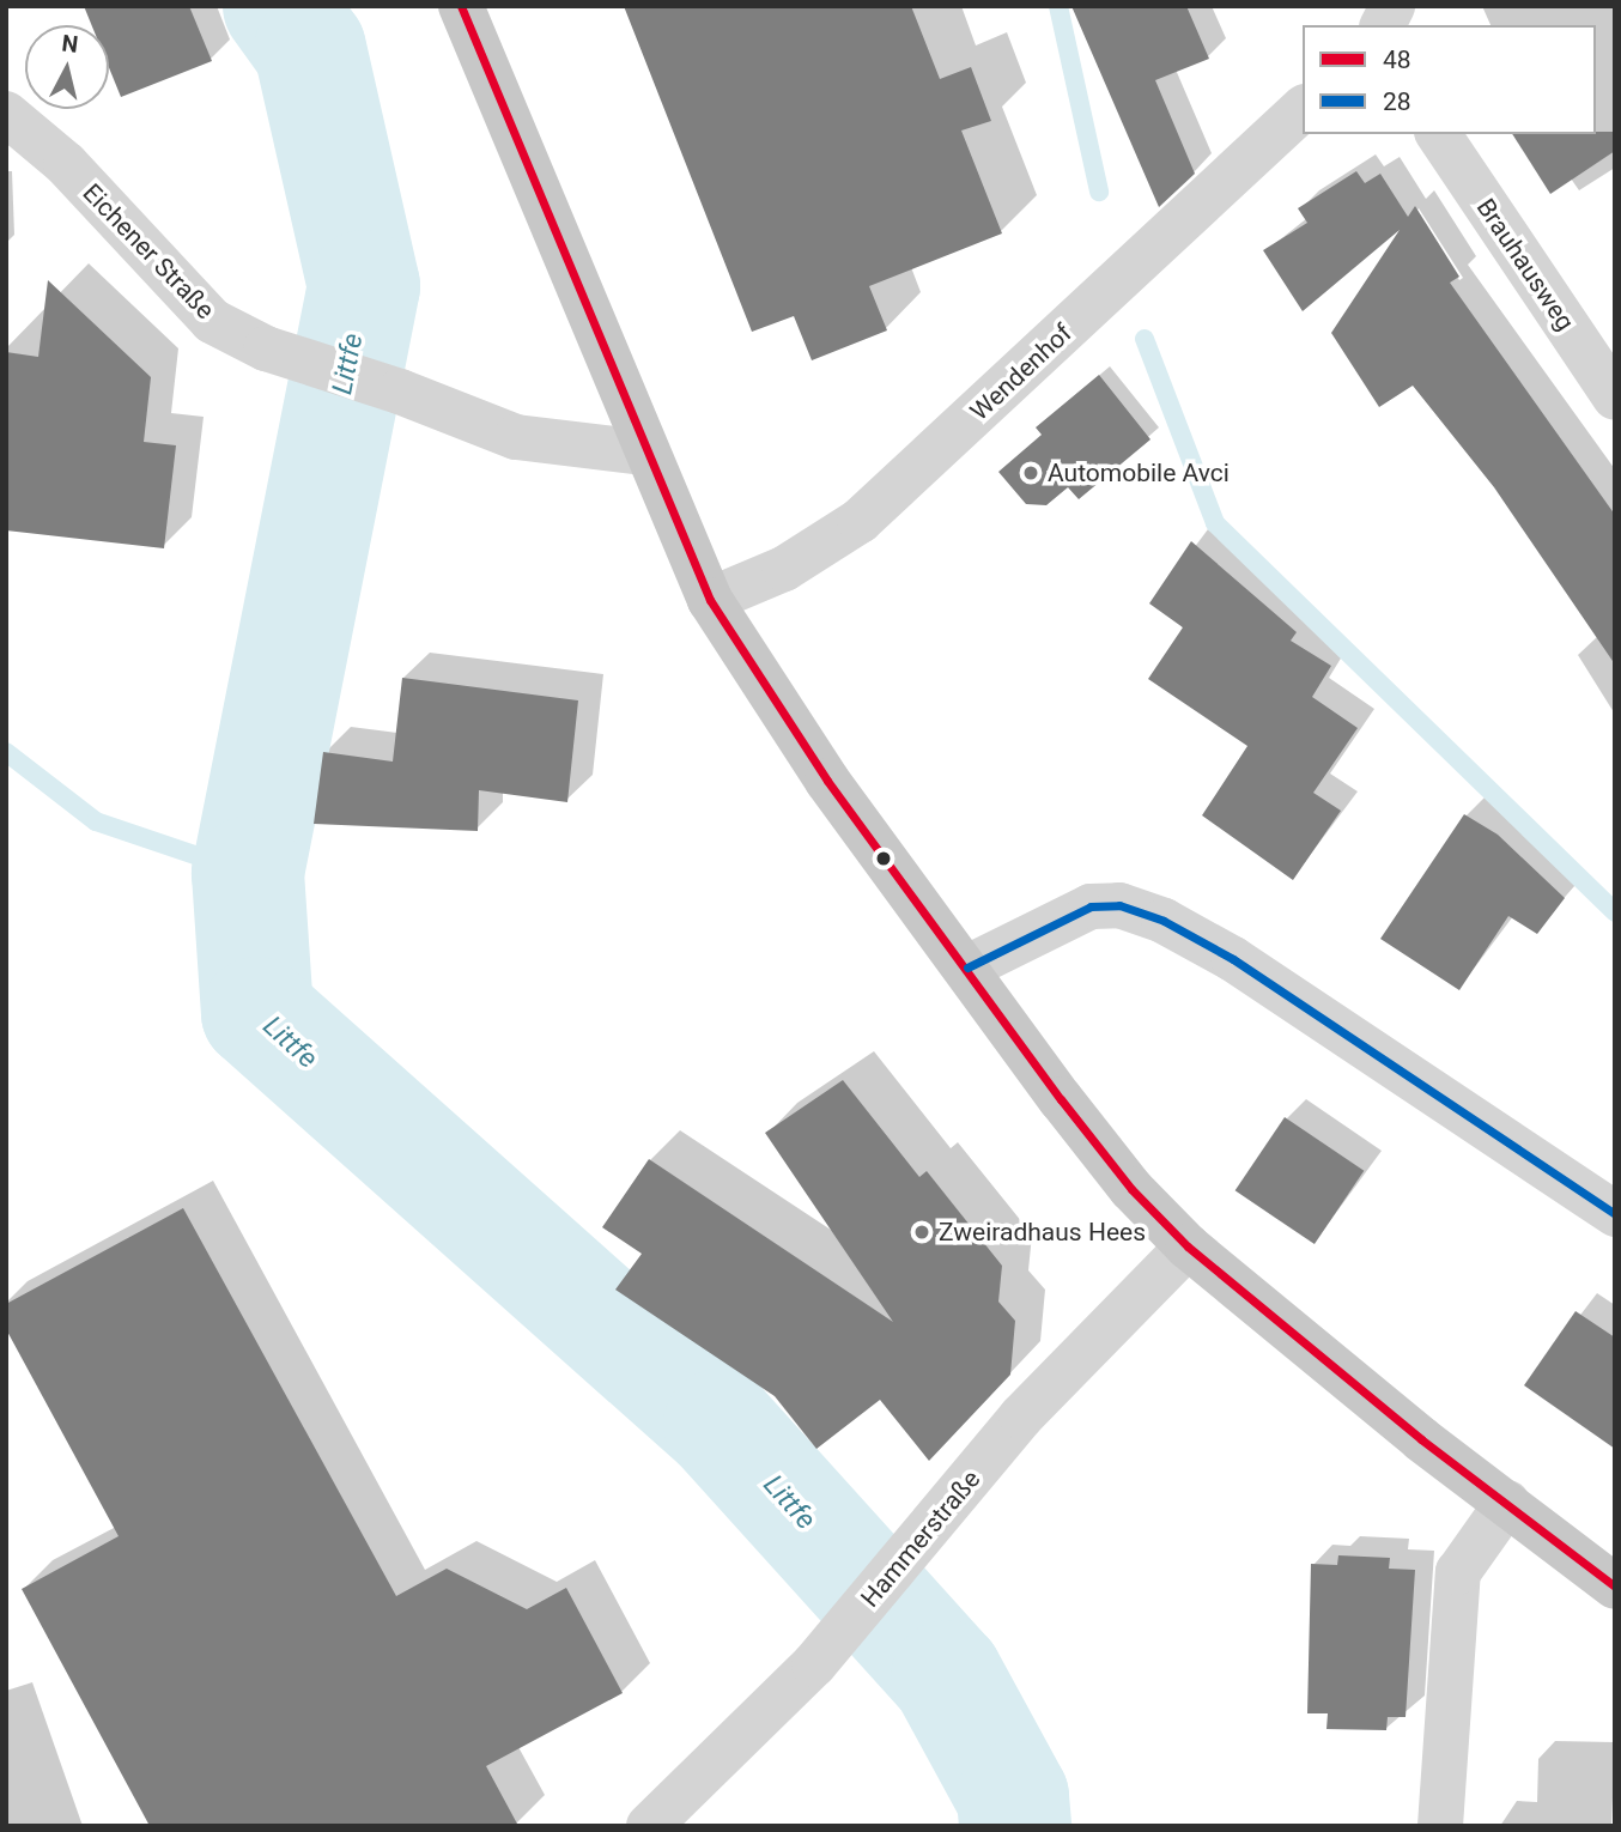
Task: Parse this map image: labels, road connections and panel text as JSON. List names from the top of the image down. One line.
{"streets":{"street":["Eichener Straße","Brauhausweg","Wendenhof","Hammerstraße"]},"water":["Littfe"],"places":["Automobile Avci","Zweiradhaus Hees"],"lines":["transit line 48","transit line 28"],"legend":["48","28"],"north":"top"}
